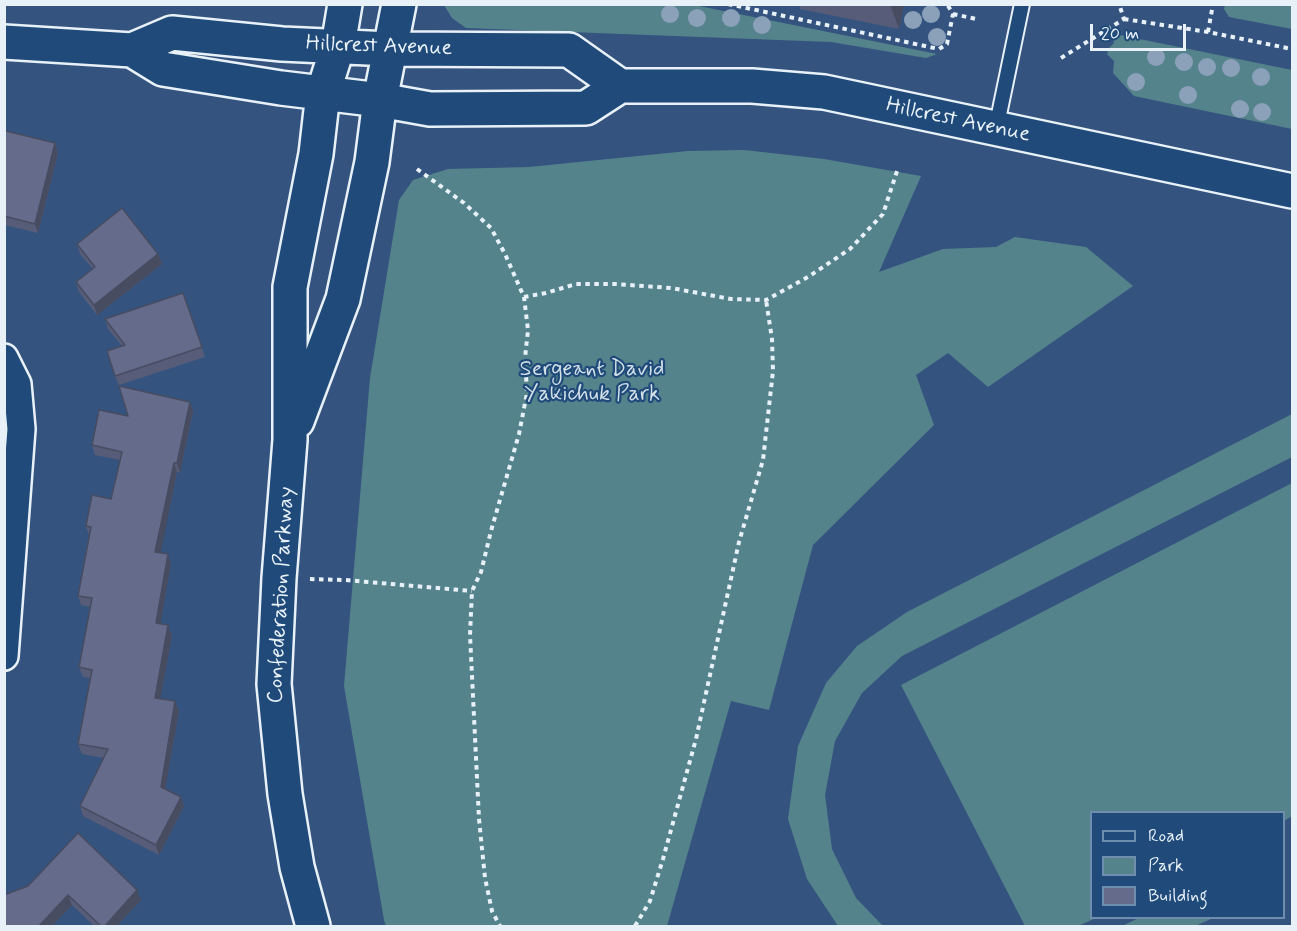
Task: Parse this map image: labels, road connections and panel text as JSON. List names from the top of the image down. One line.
{"streets":{"street":["Hillcrest Avenue","Confederation Parkway"]},"crossings":[["Hillcrest Avenue","Confederation Parkway"]],"parks":["Sergeant David Yakichuk Park"],"legend":["Road","Park","Building"],"scale_bar":"20 m"}
